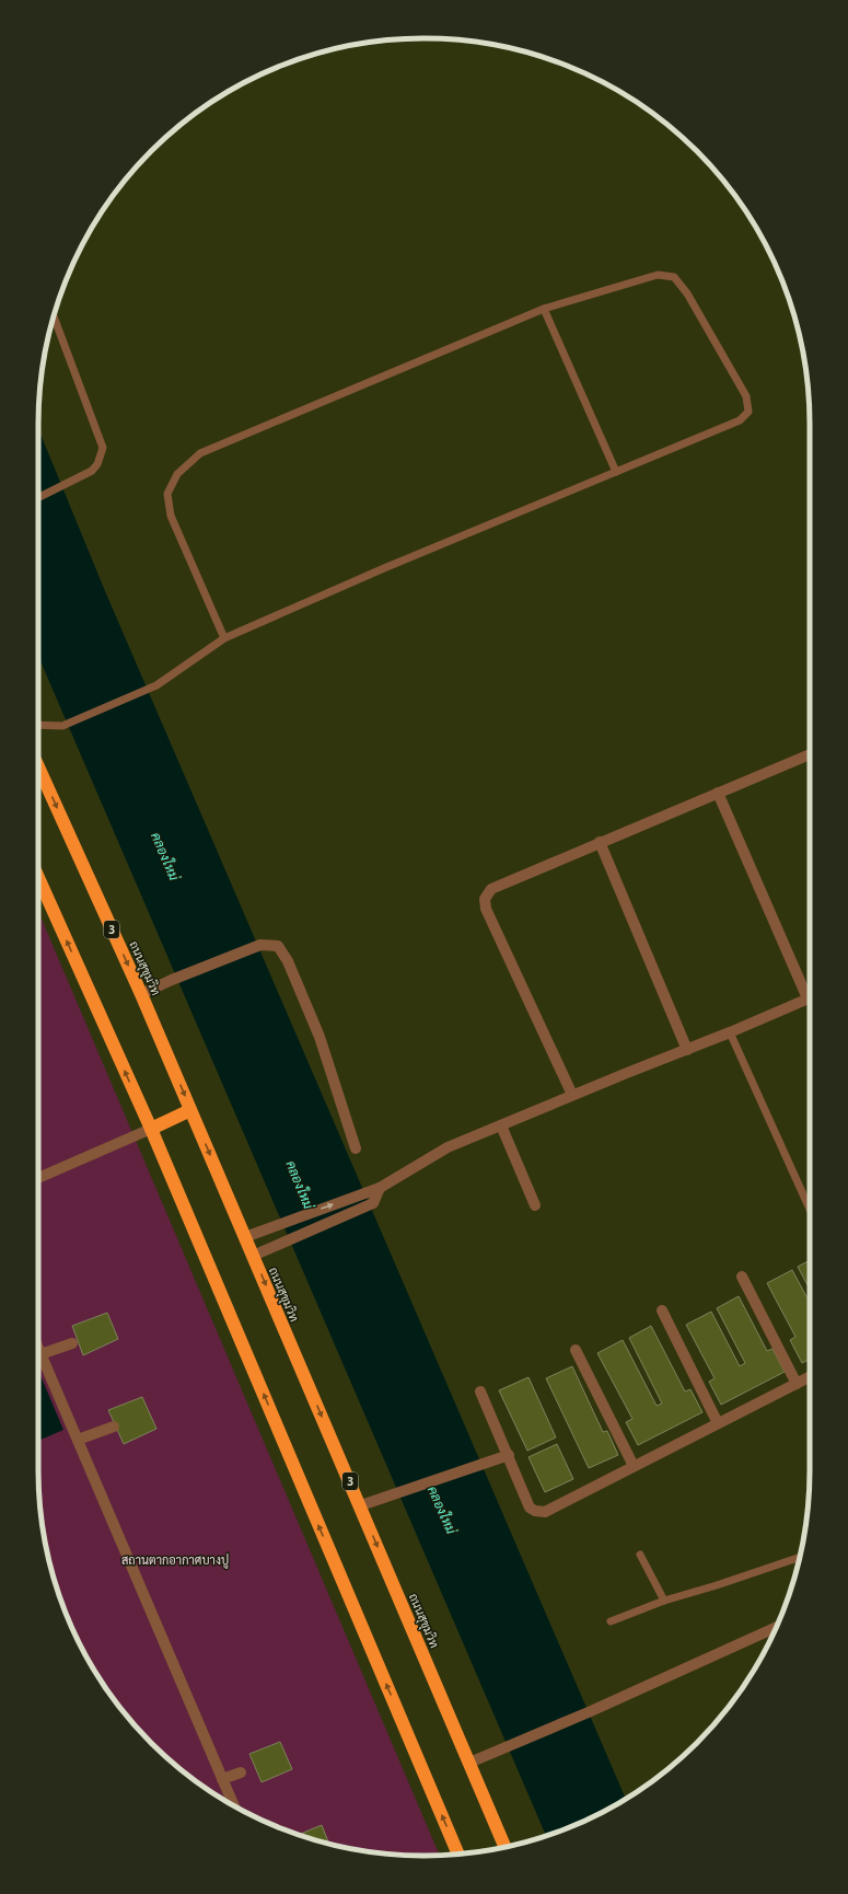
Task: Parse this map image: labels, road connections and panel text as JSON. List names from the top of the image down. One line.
{"streets":{"highway":["3","ถนนสุขุมวิท"]},"water":["คลองใหม่"],"parks":["สถานตากอากาศบางปู"]}
